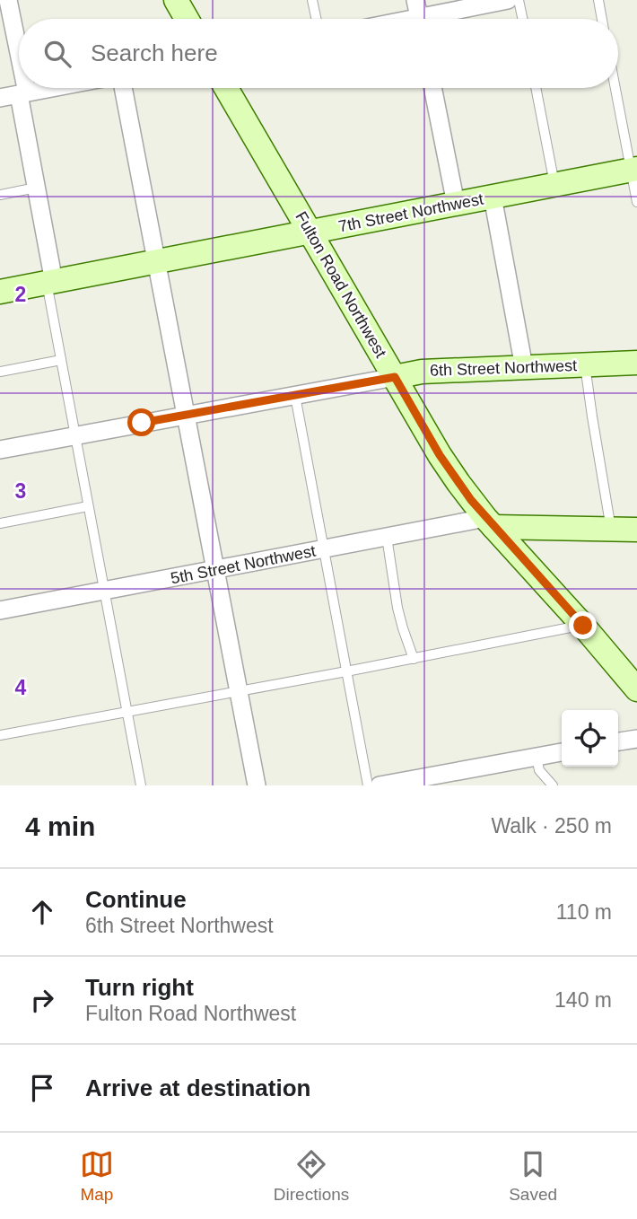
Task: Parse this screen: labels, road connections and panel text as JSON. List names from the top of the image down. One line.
{"streets":{"main road":["7th Street Northwest","Fulton Road Northwest","6th Street Northwest","5th Street Northwest"]},"crossings":[["7th Street Northwest","Fulton Road Northwest"],["Fulton Road Northwest","6th Street Northwest"],["Fulton Road Northwest","5th Street Northwest"]],"page":{"search":"Search here","heading":["4 min","Walk · 250 m"],"list":[["Continue","6th Street Northwest","110 m"],["Turn right","Fulton Road Northwest","140 m"],"Arrive at destination"],"nav":["Map","Directions","Saved"]},"grid":{"rows":["2","3","4"]}}
